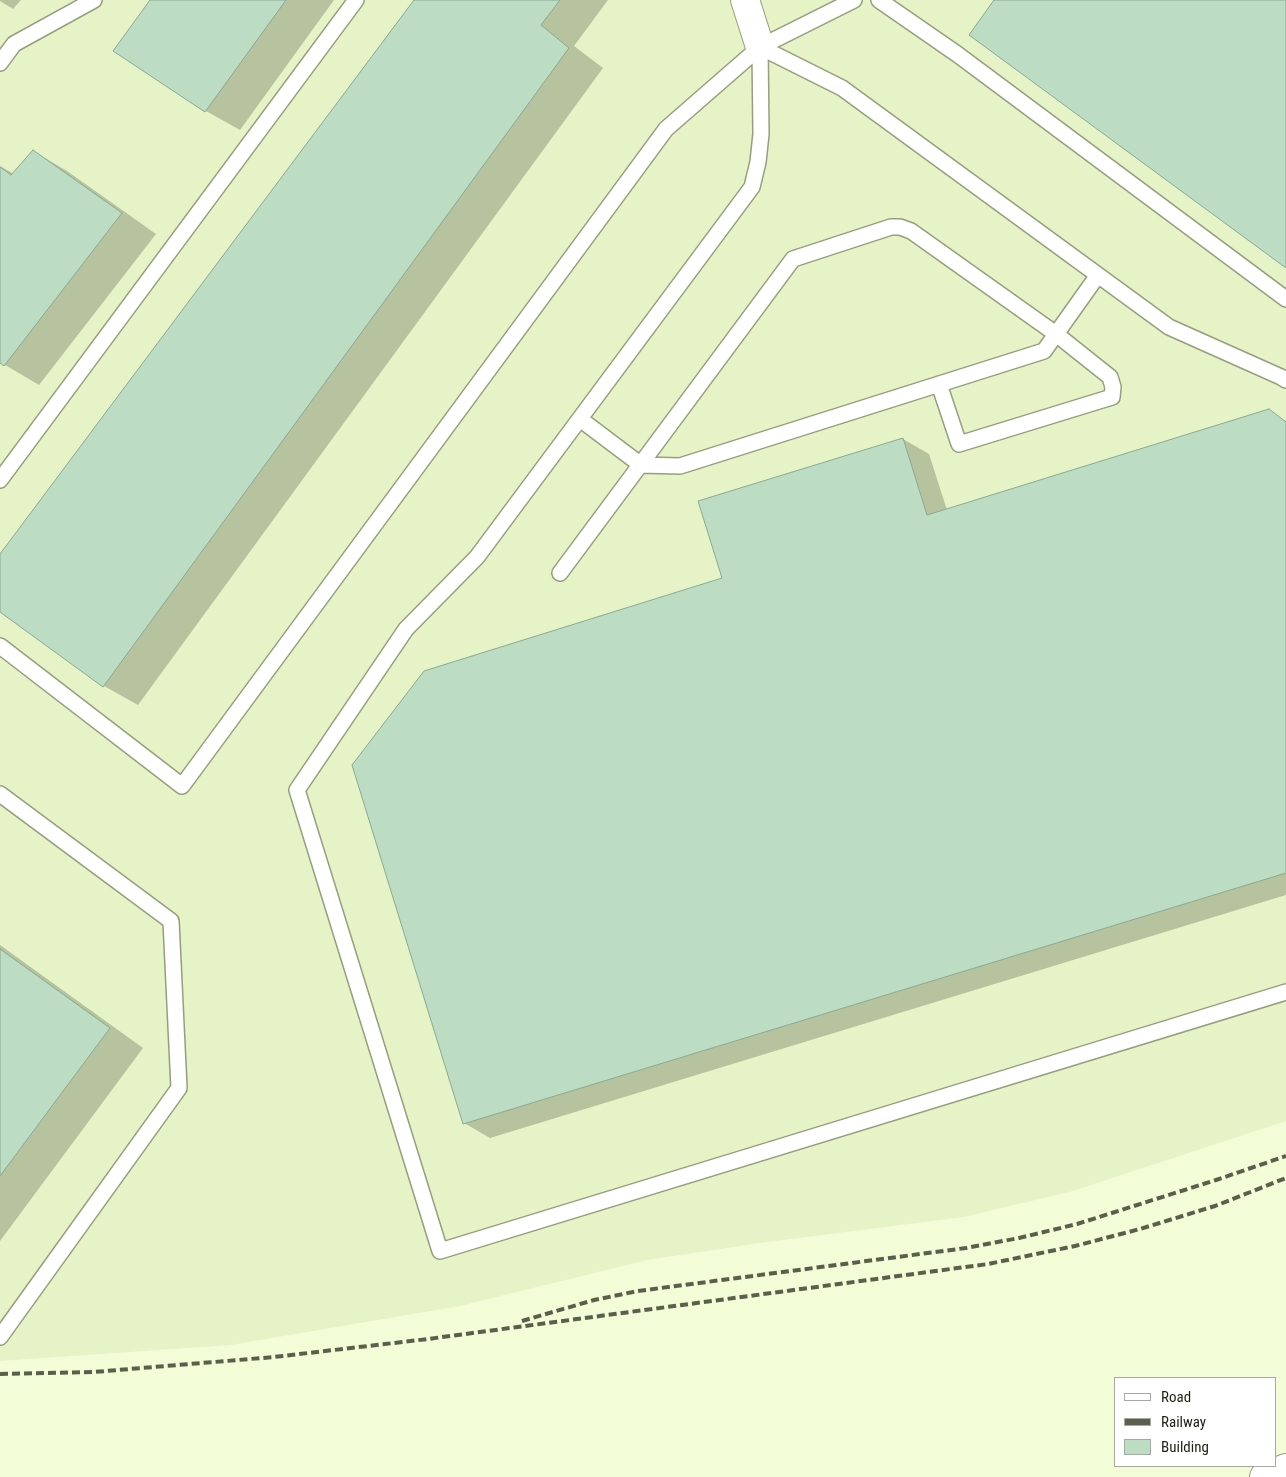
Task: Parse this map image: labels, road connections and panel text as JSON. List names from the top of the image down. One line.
{"legend":["Road","Railway","Building"]}
